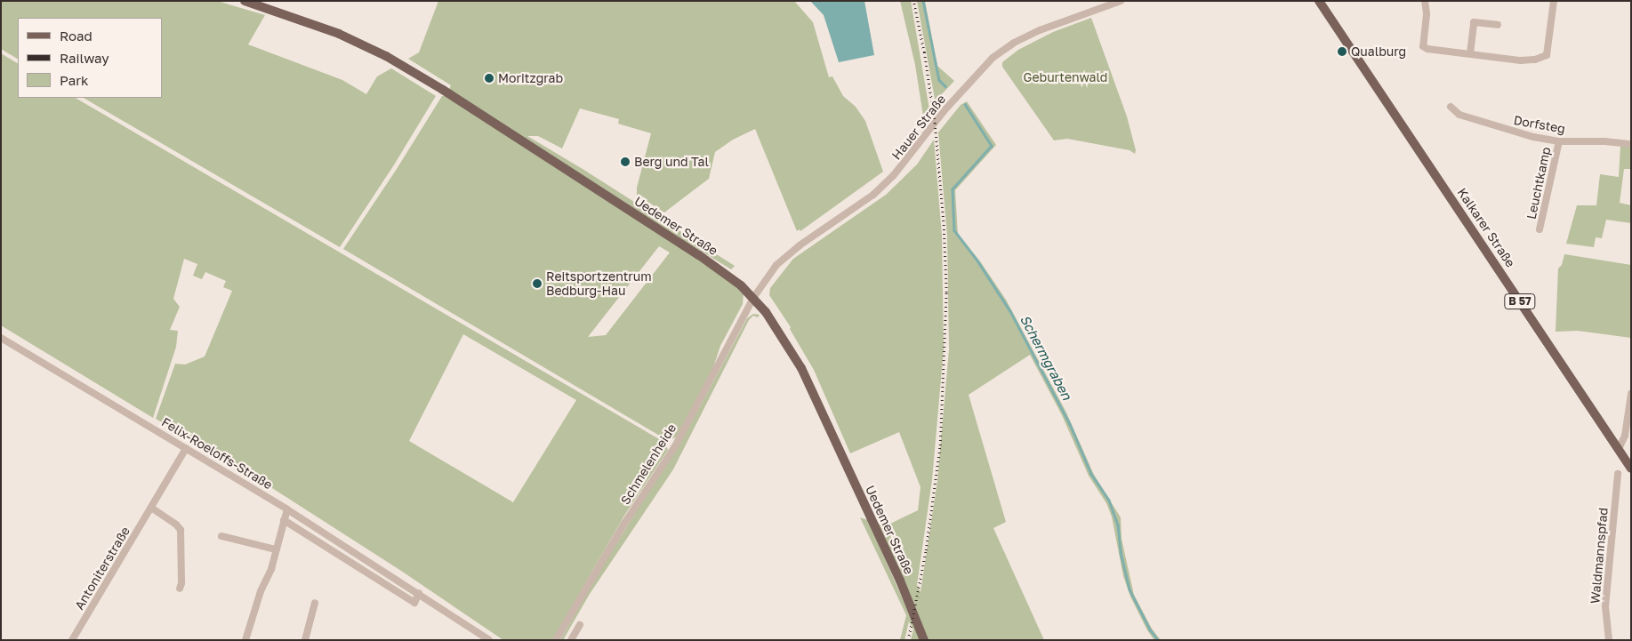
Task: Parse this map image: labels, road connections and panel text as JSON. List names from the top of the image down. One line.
{"streets":{"main road":["Uedemer Straße","Kalkarer Straße","B 57"],"street":["Dorfsteg","Hauer Straße","Leuchtkamp","Felix-Roeloffs-Straße","Schmelenheide","Waldmannspfad","Antoniterstraße"]},"crossings":[["Dorfsteg","Leuchtkamp"],["Hauer Straße","Uedemer Straße"],["Hauer Straße","Schmelenheide"],["Uedemer Straße","Schmelenheide"],["Felix-Roeloffs-Straße","Antoniterstraße"]],"water":["Schermgraben"],"parks":["Geburtenwald"],"places":["Qualburg","Moritzgrab","Berg und Tal","Reitsportzentrum Bedburg-Hau"],"legend":["Road","Railway","Park"]}
